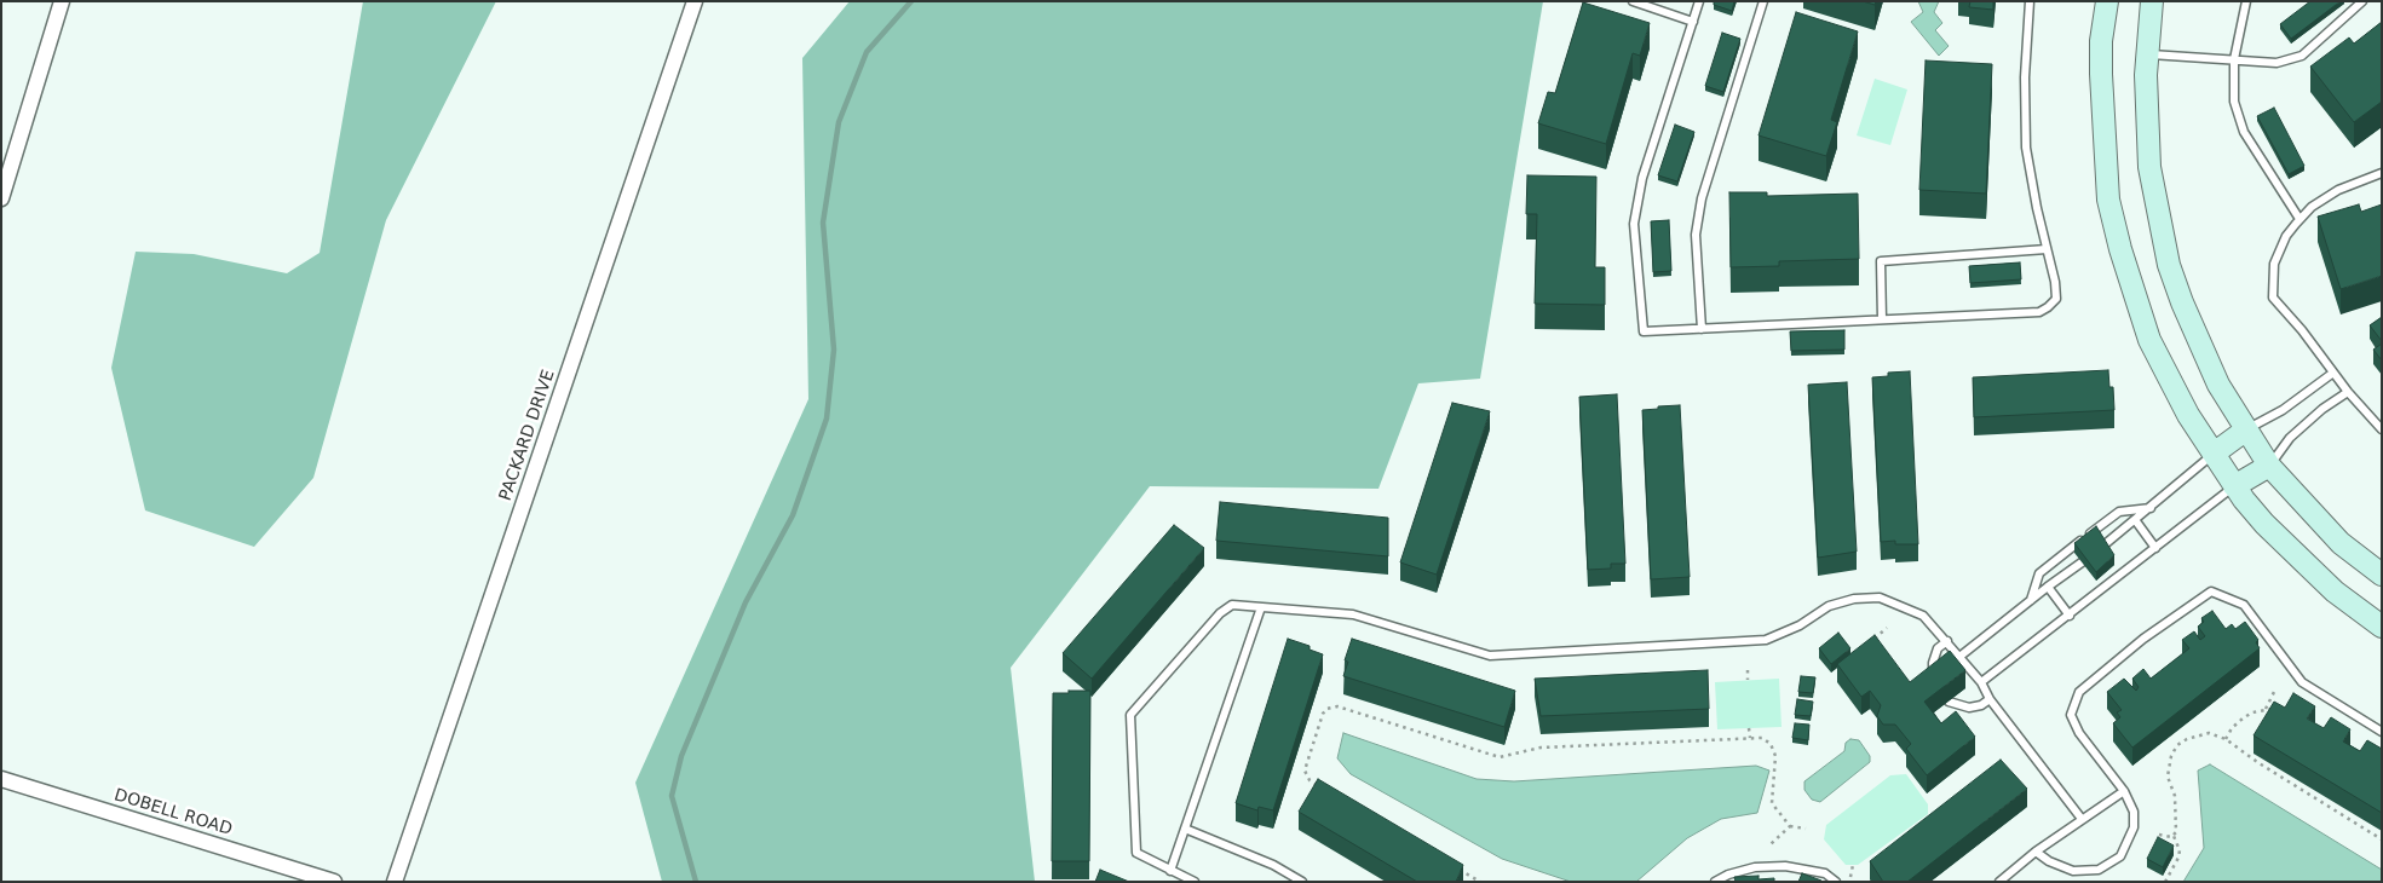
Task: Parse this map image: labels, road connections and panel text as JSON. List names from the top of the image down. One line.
{"streets":{"street":["PACKARD DRIVE","DOBELL ROAD"]}}
